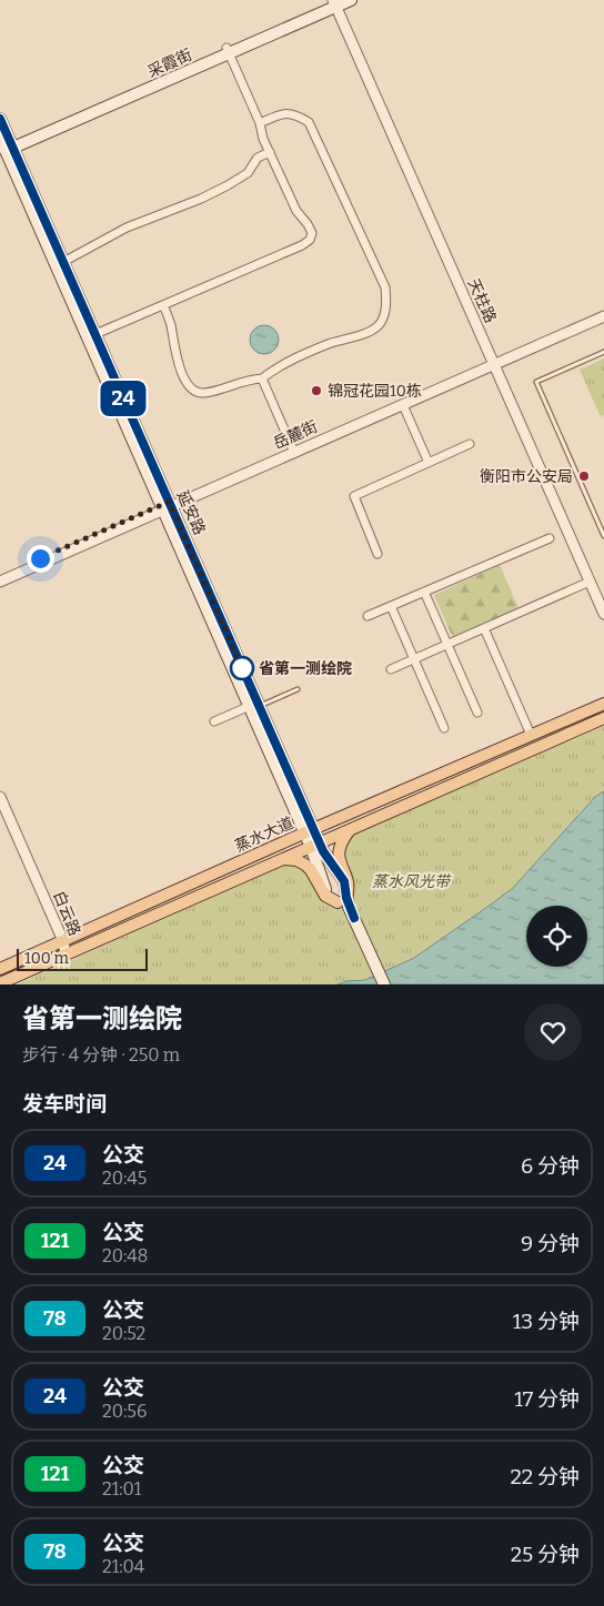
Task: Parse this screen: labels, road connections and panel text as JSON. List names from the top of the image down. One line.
{"streets":{"main road":["采霞街","延安路","蒸水大道"],"street":["天柱路","岳麓街","白云路"]},"crossings":[["采霞街","天柱路"],["采霞街","延安路"],["天柱路","岳麓街"],["岳麓街","延安路"],["延安路","蒸水大道"],["蒸水大道","白云路"]],"parks":["蒸水风光带"],"places":["锦冠花园10栋","衡阳市公安局","省第一测绘院"],"lines":["bus line 24"],"scale_bar":"100 m","page":{"on_map":"24","scale":"100 m","heading":[["省第一测绘院","步行 · 4 分钟 · 250 m"],"发车时间"],"list":[{"mark":"24","name":"公交","note":"20:45","value":"6 分钟"},{"mark":"121","name":"公交","note":"20:48","value":"9 分钟"},{"mark":"78","name":"公交","note":"20:52","value":"13 分钟"},{"mark":"24","name":"公交","note":"20:56","value":"17 分钟"},{"mark":"121","name":"公交","note":"21:01","value":"22 分钟"},{"mark":"78","name":"公交","note":"21:04","value":"25 分钟"}]}}
